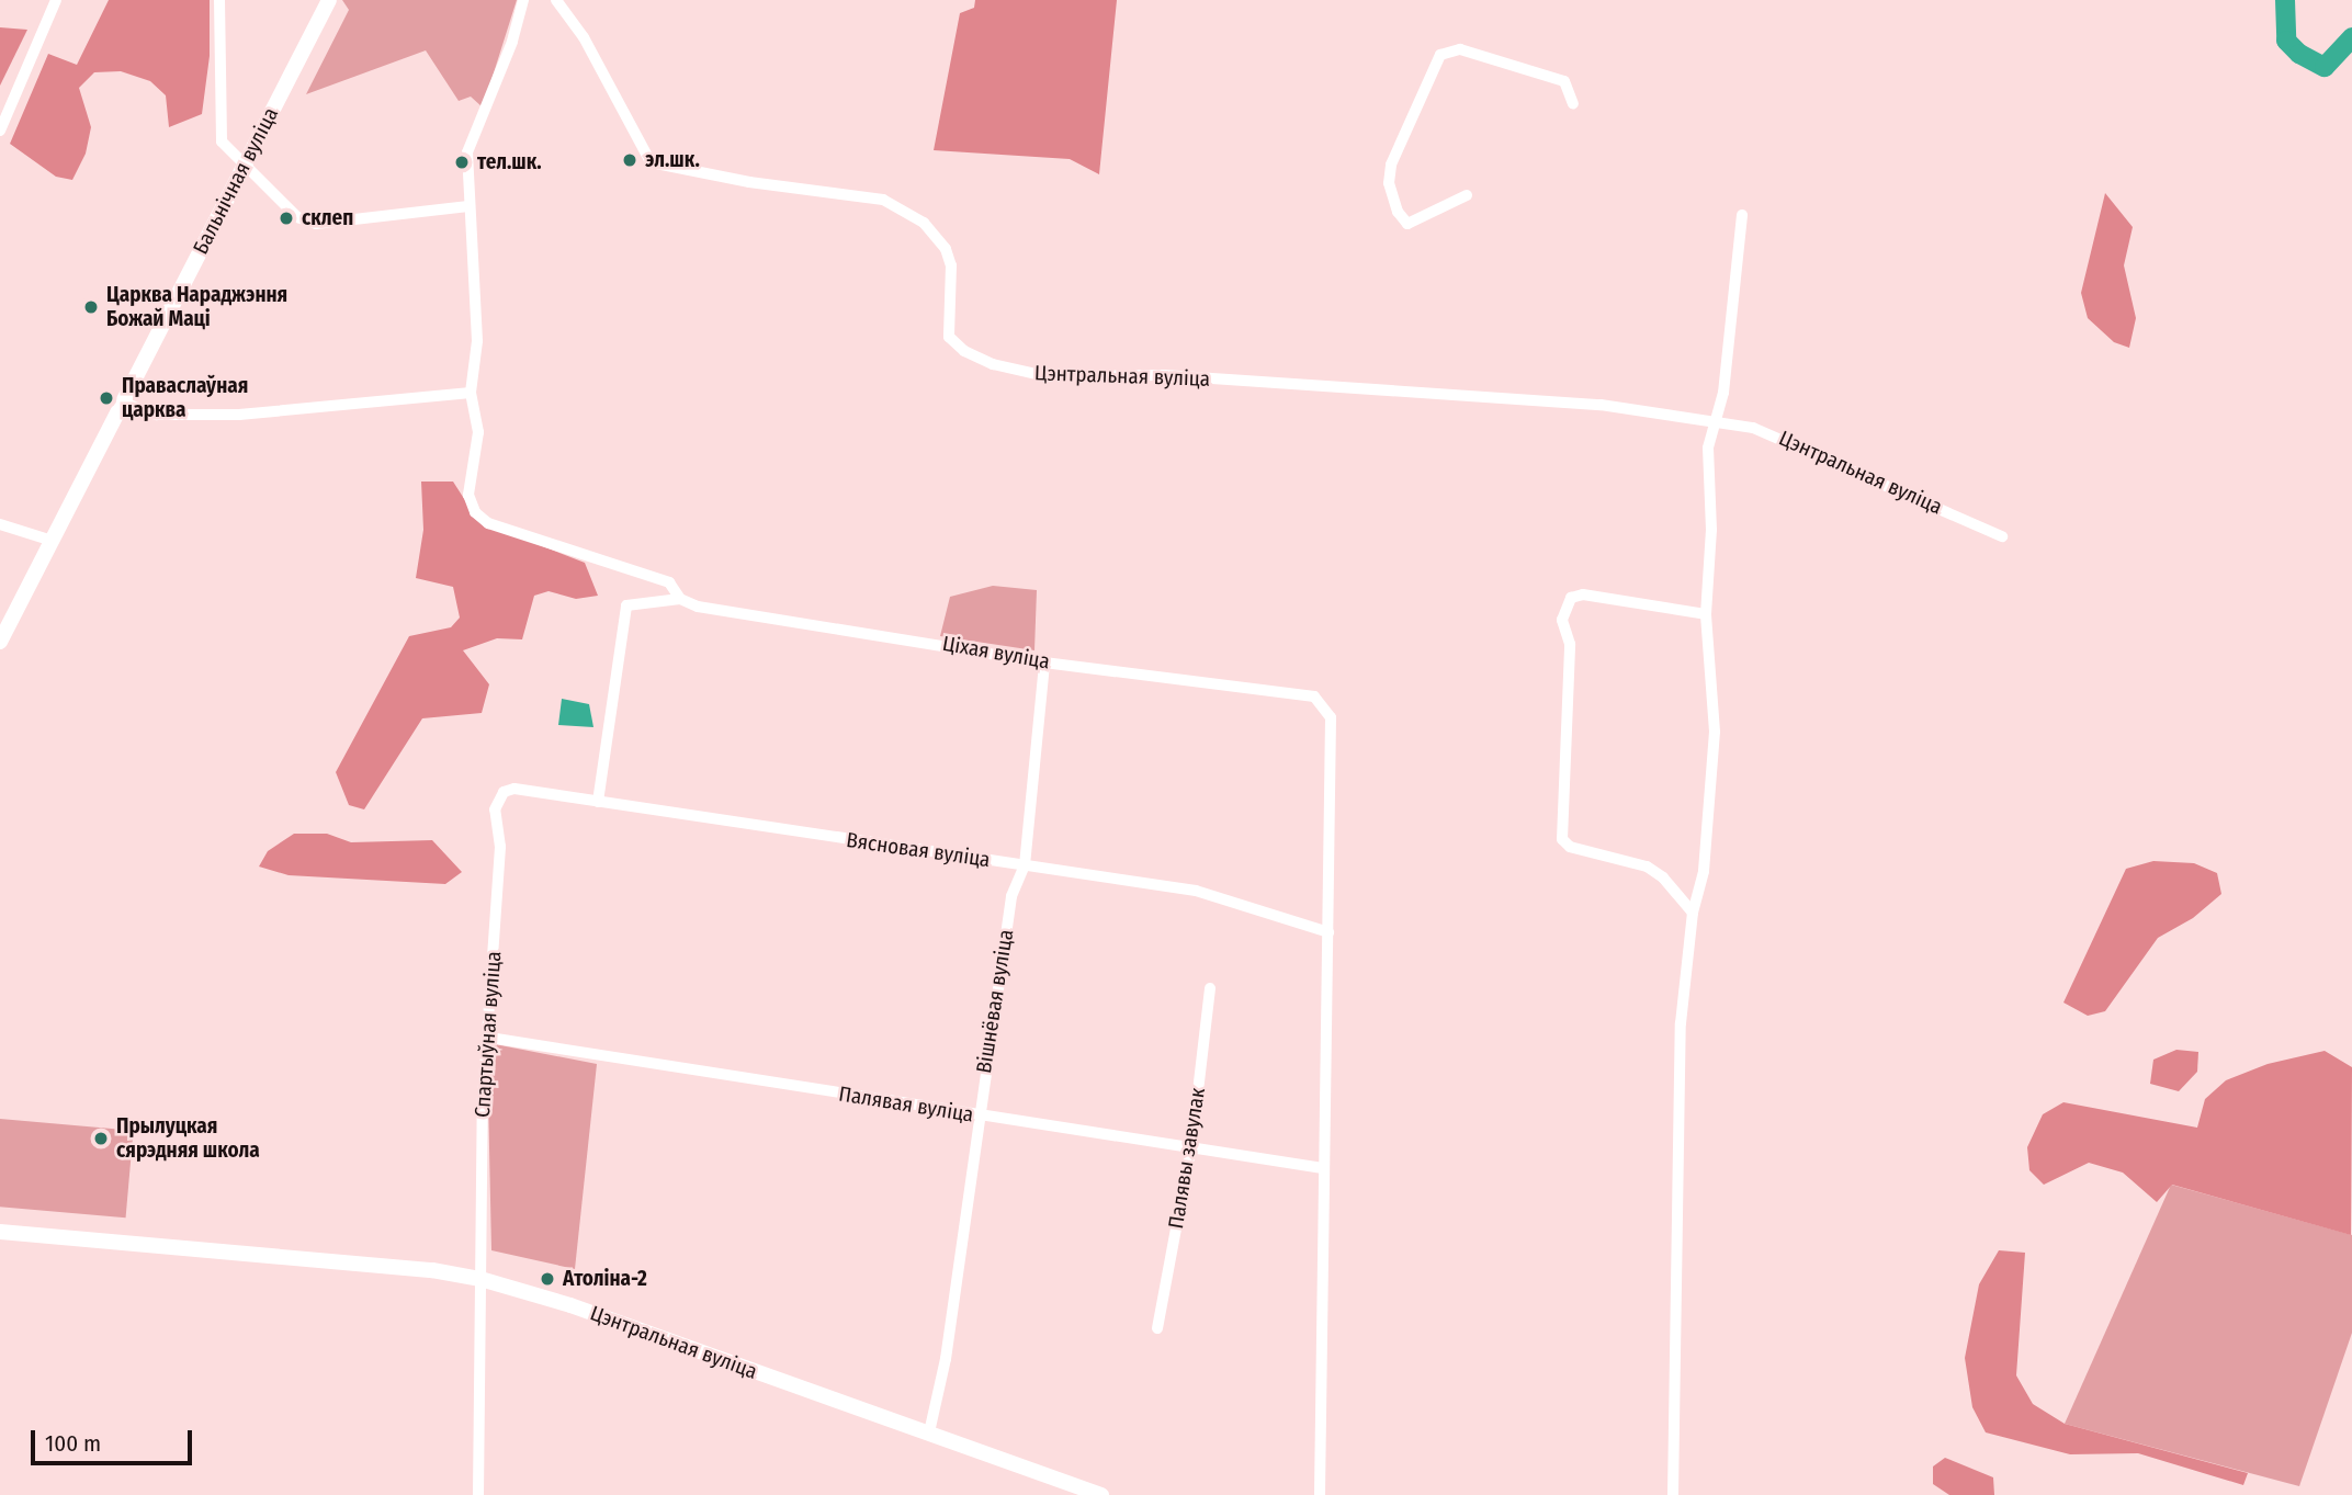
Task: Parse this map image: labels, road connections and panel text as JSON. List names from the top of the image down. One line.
{"streets":{"street":["Бальнічная вуліца","Цэнтральная вуліца","Ціхая вуліца","Вясновая вуліца","Вішнёвая вуліца","Спартыўная вуліца","Палявая вуліца","Палявы завулак"]},"crossings":[["Цэнтральная вуліца","Вішнёвая вуліца"],["Цэнтральная вуліца","Спартыўная вуліца"],["Ціхая вуліца","Вясновая вуліца"],["Ціхая вуліца","Вішнёвая вуліца"],["Вясновая вуліца","Вішнёвая вуліца"],["Вясновая вуліца","Спартыўная вуліца"],["Вішнёвая вуліца","Палявая вуліца"],["Спартыўная вуліца","Палявая вуліца"],["Палявая вуліца","Палявы завулак"]],"places":["эл.шк.","тел.шк.","склеп","Царква Нараджэння Божай Маці","Праваслаўная царква","Прылуцкая сярэдняя школа","Атоліна-2"],"scale_bar":"100 m"}
